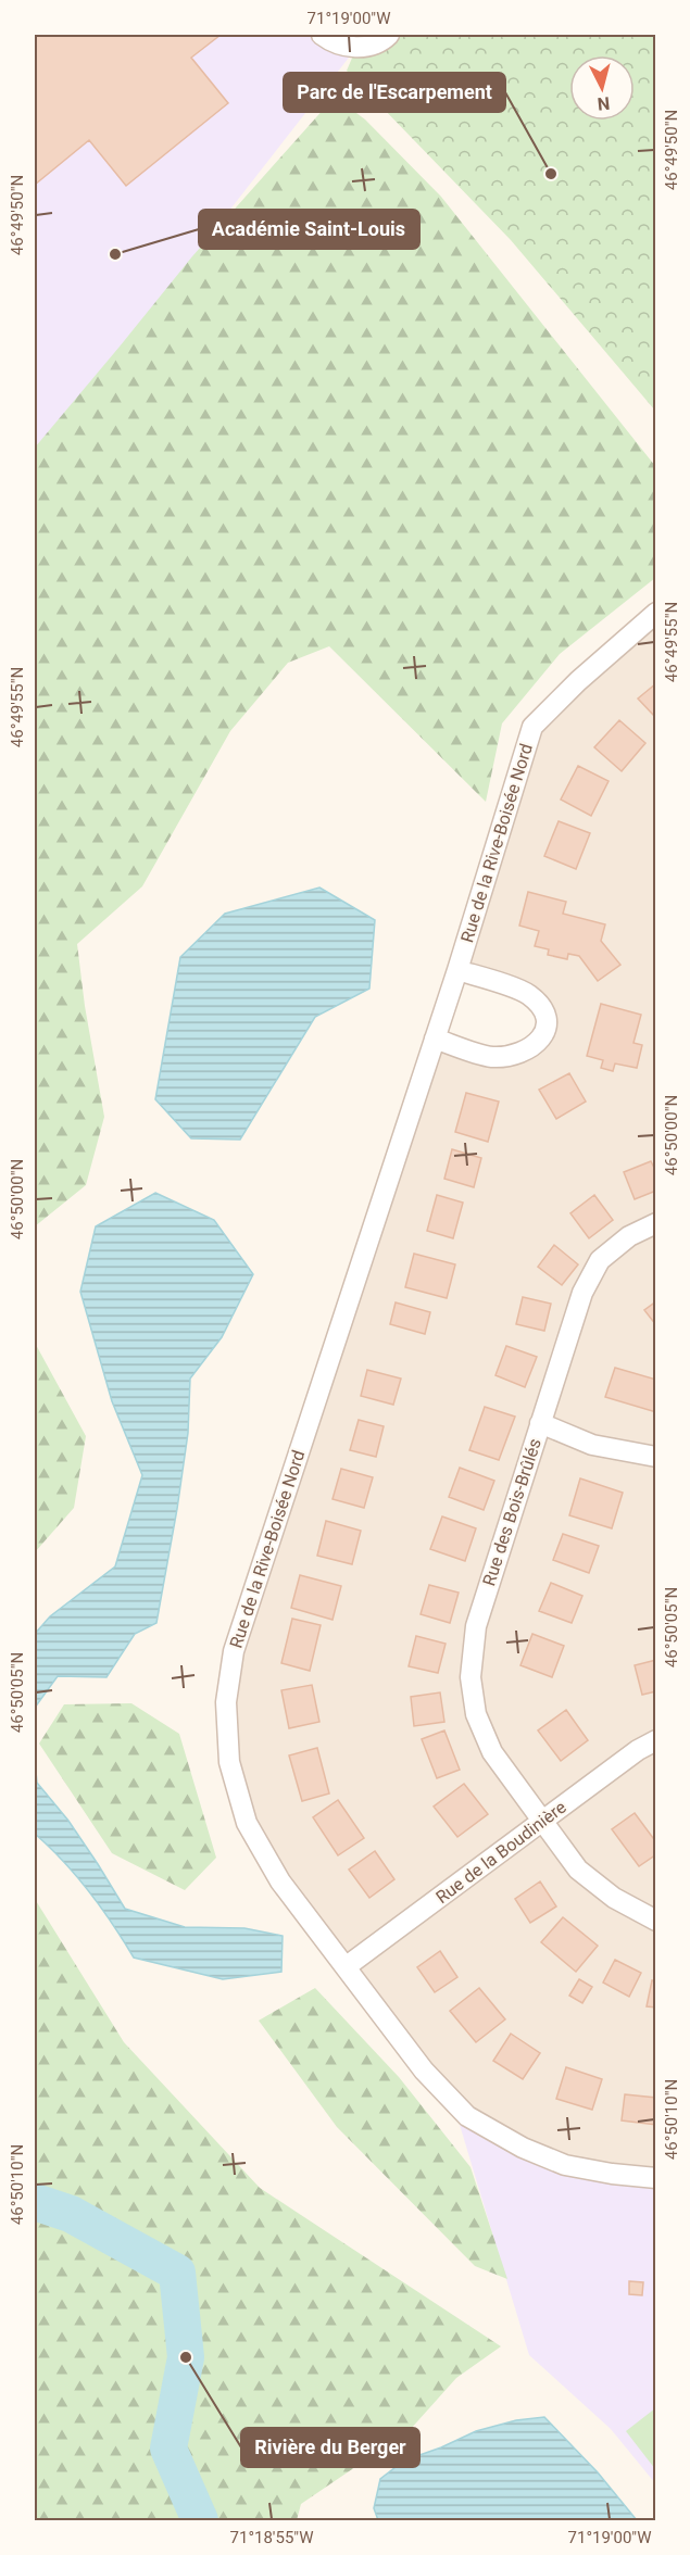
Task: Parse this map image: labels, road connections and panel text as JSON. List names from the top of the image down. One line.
{"streets":{"street":["Rue de la Rive-Boisée Nord","Rue des Bois-Brûlés","Rue de la Boudinière"]},"crossings":[["Rue de la Rive-Boisée Nord","Rue de la Boudinière"],["Rue des Bois-Brûlés","Rue de la Boudinière"]],"places":["Parc de l'Escarpement","Académie Saint-Louis","Rivière du Berger"],"north":"bottom","coordinates":["71°19'00\"W","46°49'50\"N","46°49'55\"N","46°50'00\"N","46°50'05\"N","46°50'10\"N","71°18'55\"W"]}
